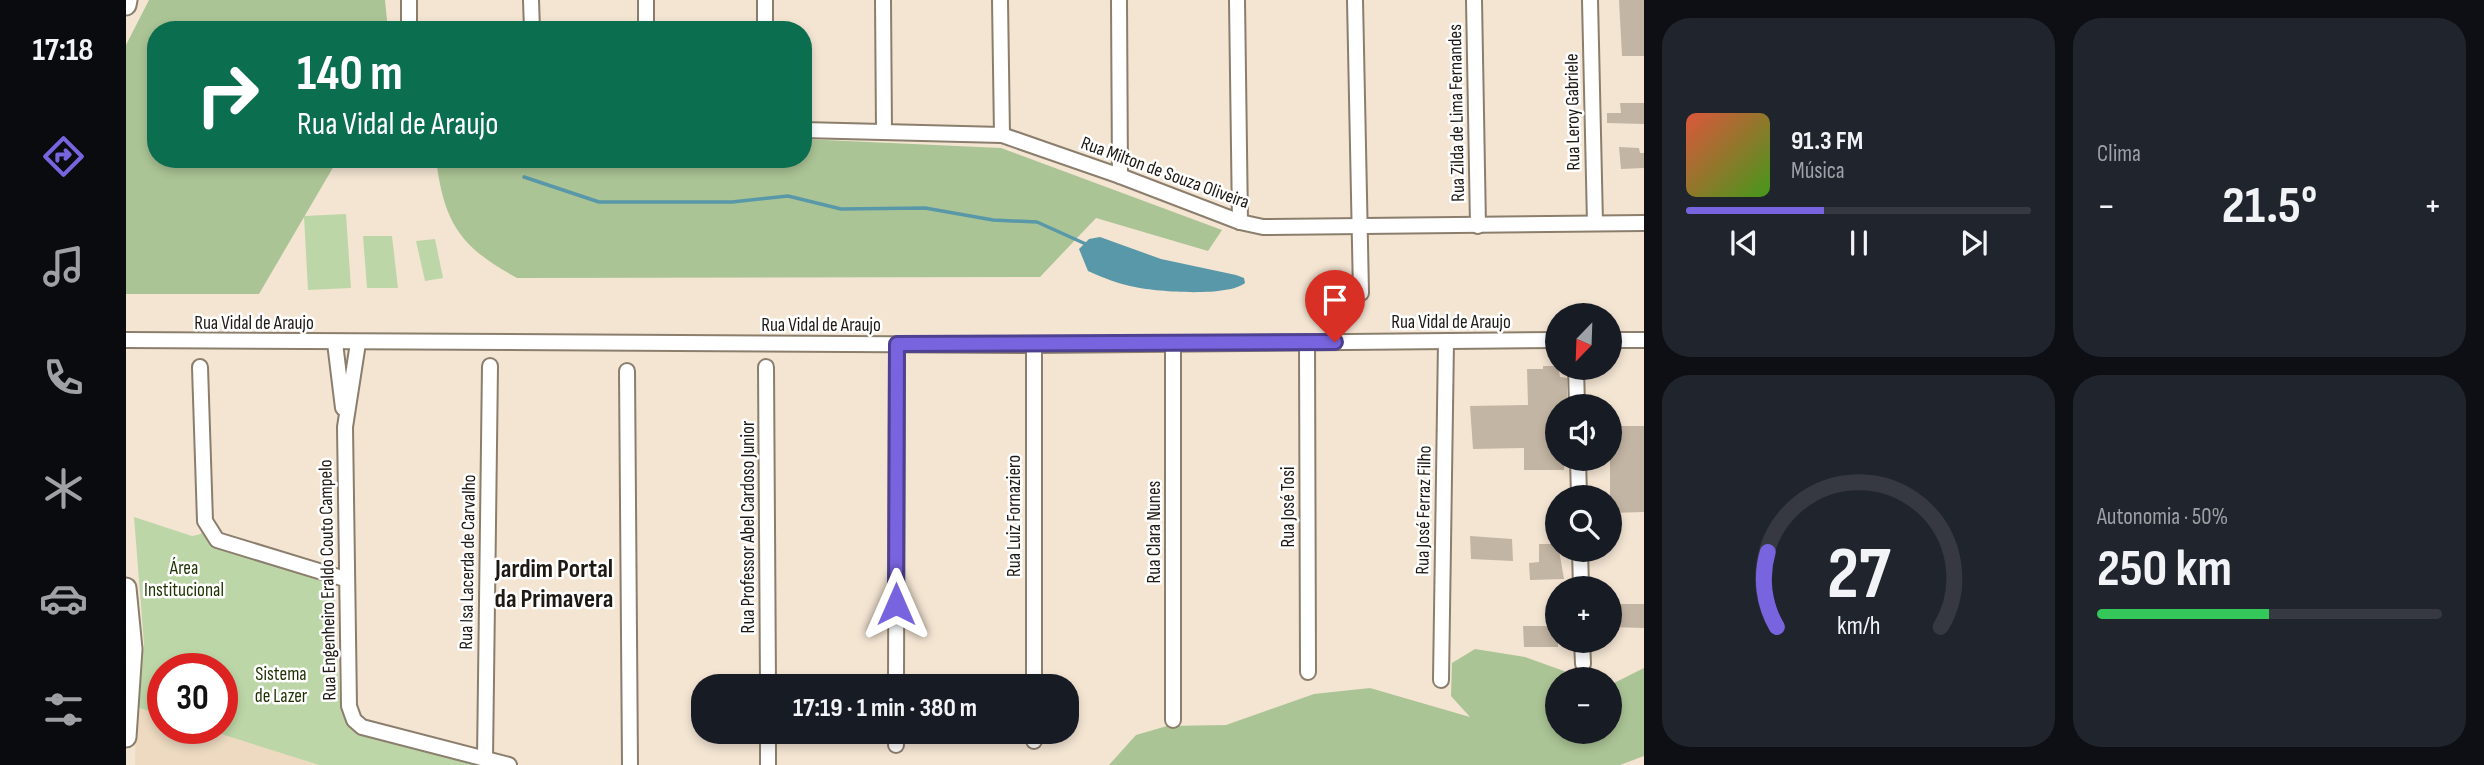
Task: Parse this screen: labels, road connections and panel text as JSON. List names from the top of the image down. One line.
{"streets":{"street":["Rua Leroy Gabriele","Rua Zilda de Lima Fernandes","Rua Milton de Souza Oliveira","Rua Vidal de Araujo","Rua José Tosi","Rua José Ferraz Filho","Rua Luiz Fornaziero","Rua Professor Abel Cardoso Junior","Rua Clara Nunes","Rua Isa Lacerda de Carvalho","Rua Engenheiro Eraldo Couto Campelo"]},"crossings":[["Rua Leroy Gabriele","Rua Milton de Souza Oliveira"],["Rua Zilda de Lima Fernandes","Rua Milton de Souza Oliveira"],["Rua Vidal de Araujo","Rua José Tosi"],["Rua Vidal de Araujo","Rua José Ferraz Filho"],["Rua Vidal de Araujo","Rua Luiz Fornaziero"],["Rua Vidal de Araujo","Rua Clara Nunes"],["Rua Vidal de Araujo","Rua Engenheiro Eraldo Couto Campelo"],["Rua Isa Lacerda de Carvalho","Rua Engenheiro Eraldo Couto Campelo"]],"districts":["Jardim Portal da Primavera"],"parks":["Área Institucional","Sistema de Lazer"],"north":"bottom left","page":{"tabs":"17:18","tile":["Clima",["Autonomia · 50%","250 km"]],"turn":["140 m","Rua Vidal de Araujo"],"song":["91.3 FM","Música"],"heat":["−","21.5°","+"],"map_buttons":["+","−"],"limit":"30","trip":"17:19 · 1 min · 380 m","gauge":["27","km/h"]}}
